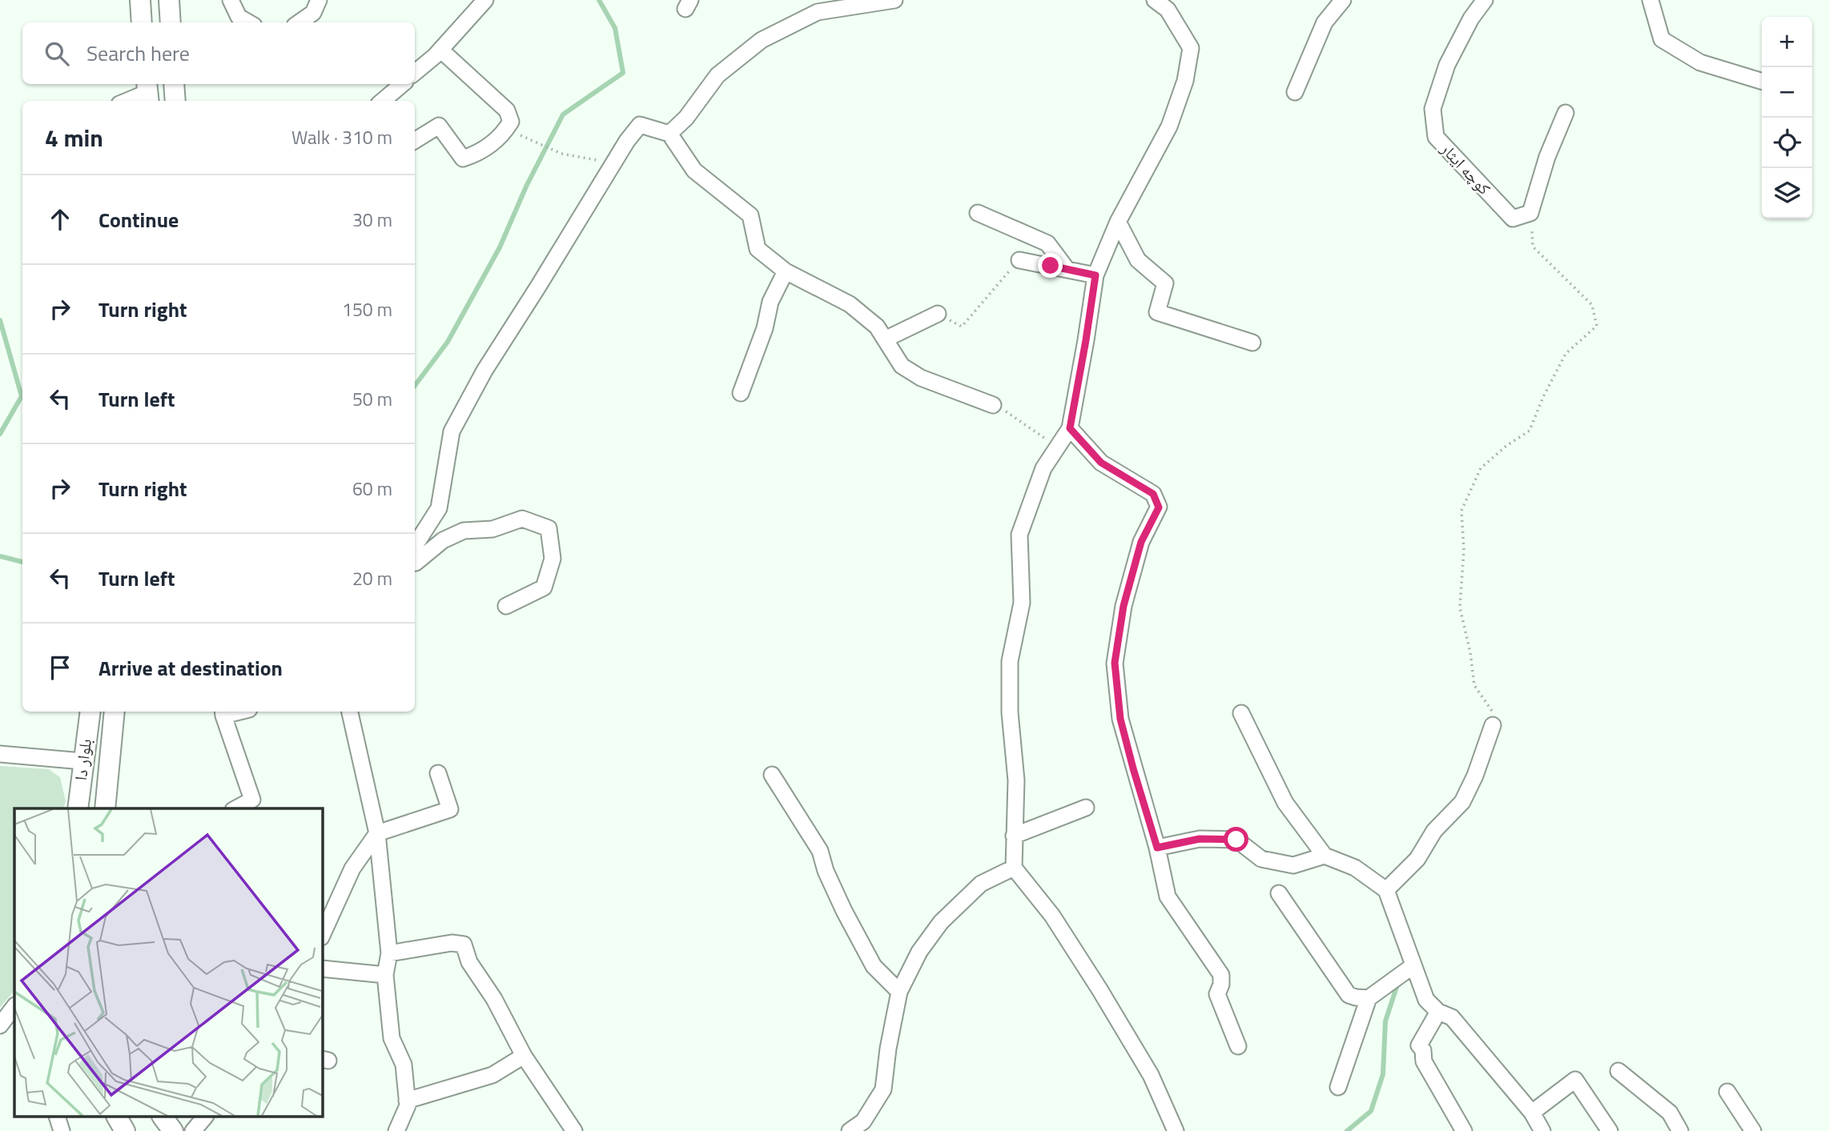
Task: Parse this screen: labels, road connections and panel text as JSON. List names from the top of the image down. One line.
{"streets":{"main road":["بلوار دا"],"street":["کوچه ایثار"]},"page":{"map_buttons":["+","−"],"search":"Search here","heading":["4 min","Walk · 310 m"],"list":[["Continue","30 m"],["Turn right","150 m"],["Turn left","50 m"],["Turn right","60 m"],["Turn left","20 m"],"Arrive at destination"]}}
